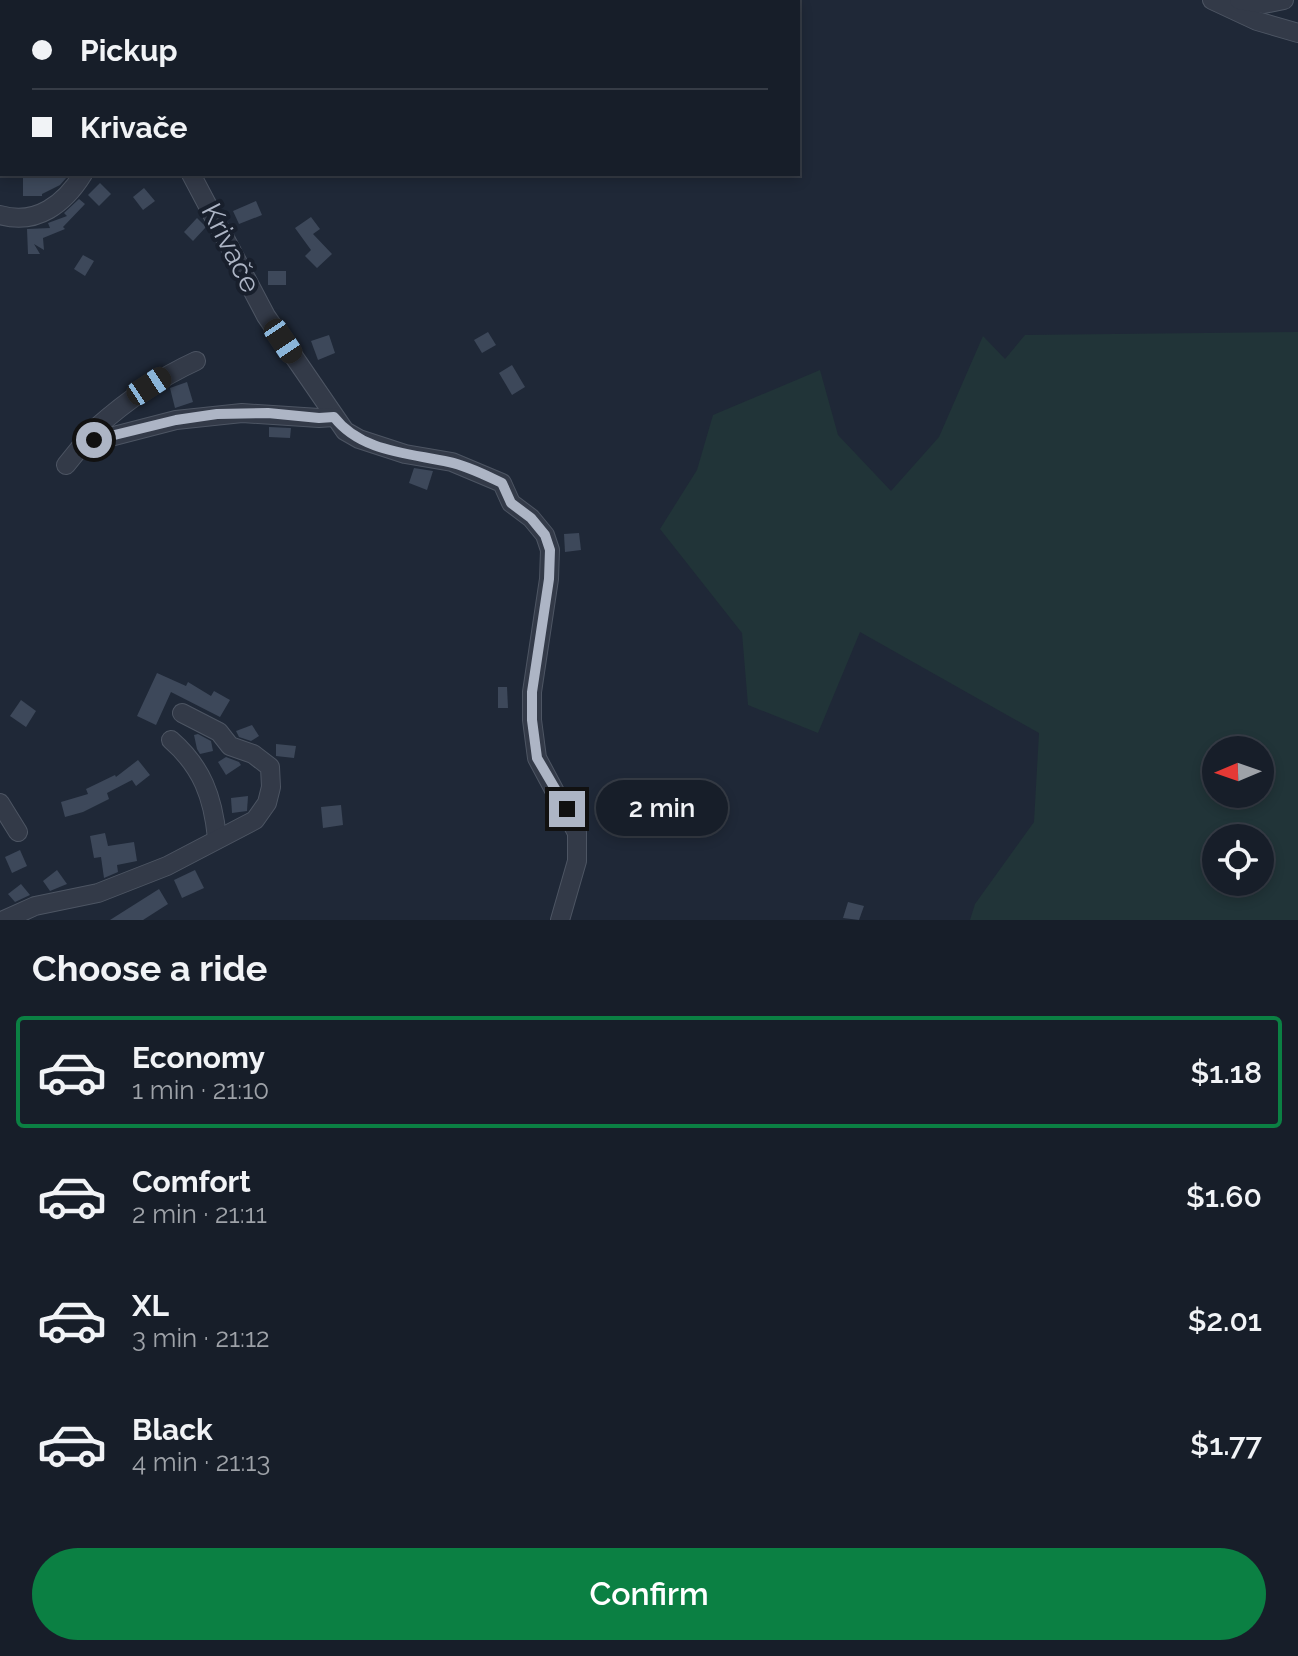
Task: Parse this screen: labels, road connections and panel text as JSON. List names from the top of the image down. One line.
{"streets":{"street":["Krivače"]},"north":"left","page":{"banner":["Pickup","Krivače"],"bubble":"2 min","heading":"Choose a ride","list":[{"name":"Economy","note":"1 min · 21:10","value":"$1.18"},{"name":"Comfort","note":"2 min · 21:11","value":"$1.60"},{"name":"XL","note":"3 min · 21:12","value":"$2.01"},{"name":"Black","note":"4 min · 21:13","value":"$1.77"}],"buttons":"Confirm"}}
